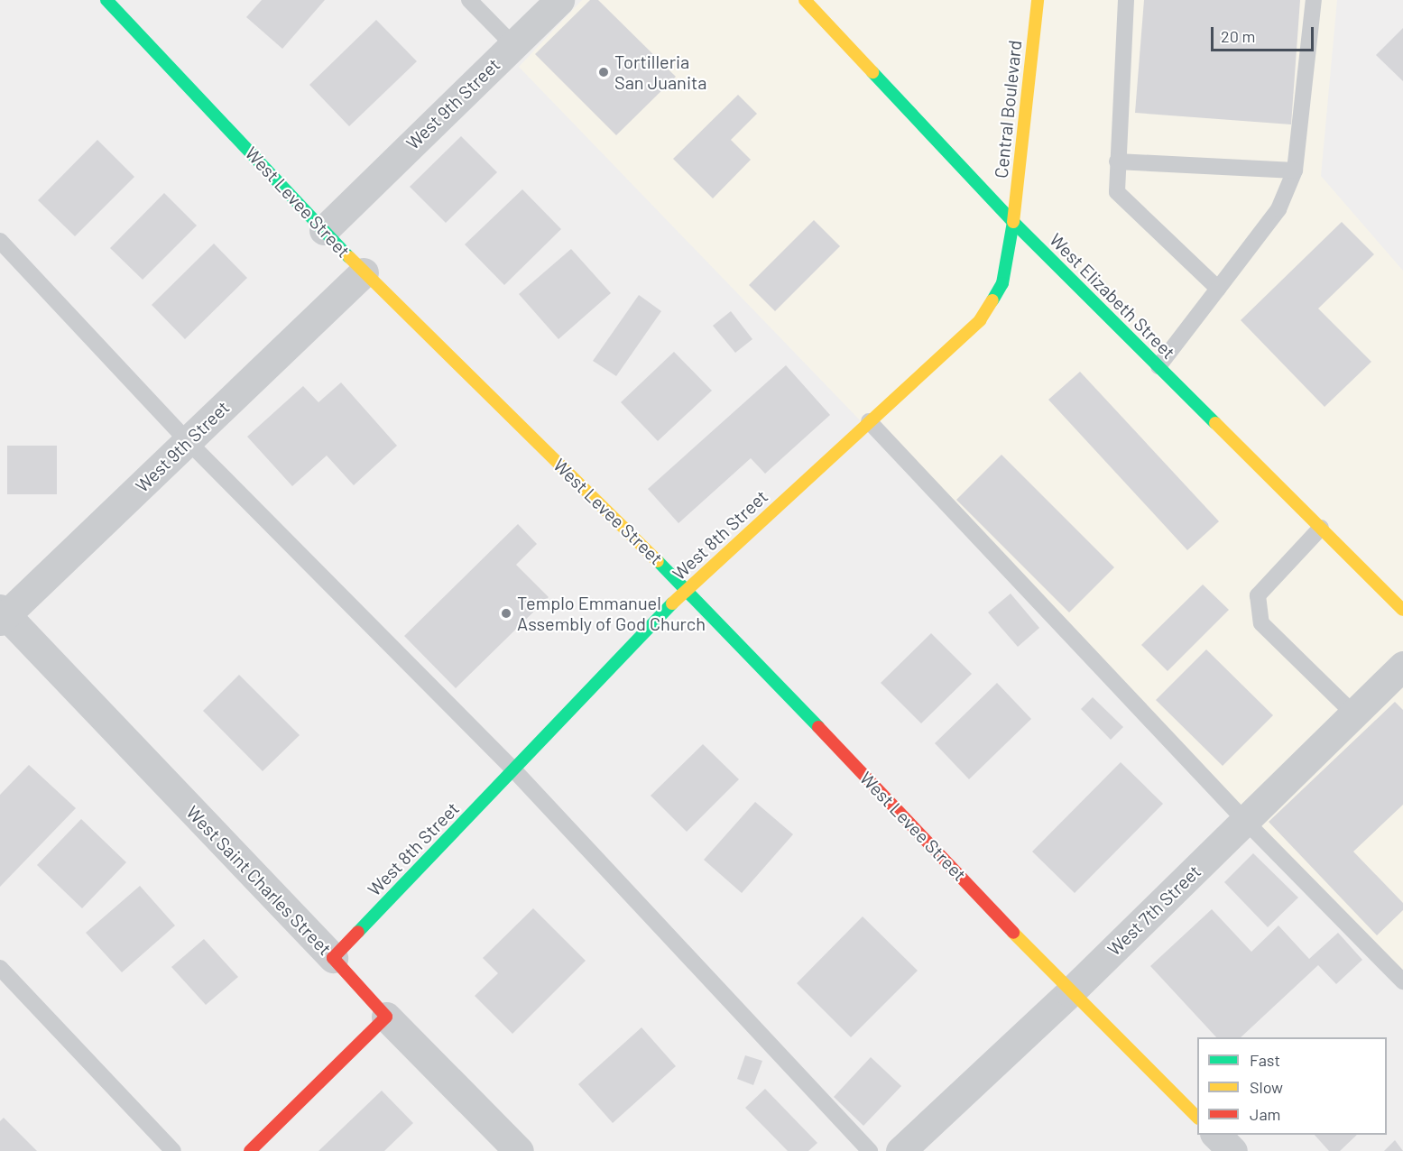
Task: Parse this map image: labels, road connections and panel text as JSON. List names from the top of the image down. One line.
{"streets":{"street":["West 9th Street","Central Boulevard","West Levee Street","West Elizabeth Street","West 8th Street","West Saint Charles Street","West 7th Street"]},"crossings":[["West 9th Street","West Levee Street"],["West 9th Street","West Saint Charles Street"],["Central Boulevard","West Elizabeth Street"],["Central Boulevard","West 8th Street"],["West Levee Street","West 8th Street"],["West Levee Street","West 7th Street"],["West Elizabeth Street","West 8th Street"],["West 8th Street","West Saint Charles Street"]],"places":["Tortilleria San Juanita","Templo Emmanuel Assembly of God Church"],"legend":["Fast","Slow","Jam"],"scale_bar":"20 m"}
